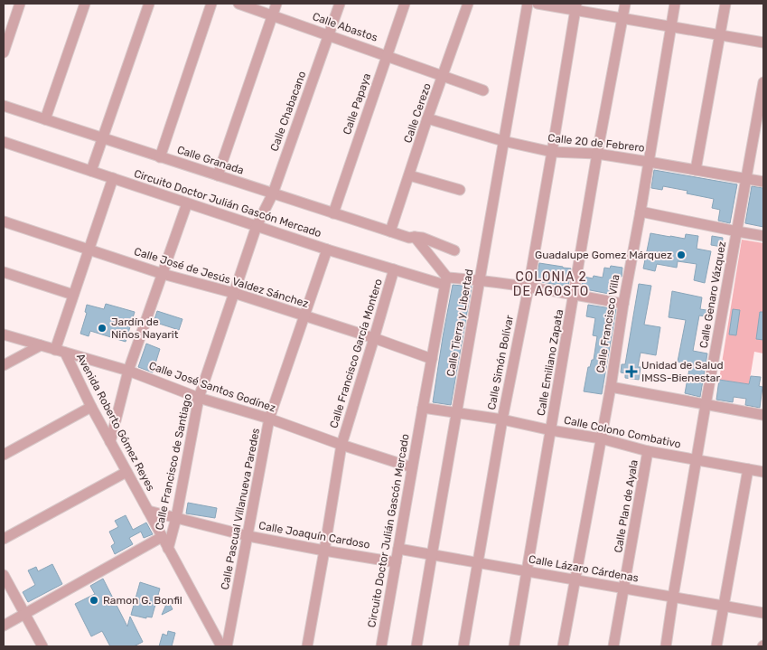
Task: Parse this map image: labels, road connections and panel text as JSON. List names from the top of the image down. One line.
{"streets":{"street":["Calle Abastos","Calle Papaya","Calle Chabacano","Calle Cerezo","Calle 20 de Febrero","Calle Granada","Circuito Doctor Julián Gascón Mercado","Calle José de Jesús Valdez Sánchez","Calle Genaro Vázquez","Calle Tierra y Libertad","Calle Francisco Villa","Calle Francisco García Montero","Calle Simón Bolívar","Calle Emiliano Zapata","Calle José Santos Godínez","Avenida Roberto Gómez Reyes","Calle Colono Combativo","Calle Francisco de Santiago","Calle Plan de Ayala","Calle Pascual Villanueva Paredes","Calle Joaquín Cardoso","Calle Lázaro Cárdenas"]},"crossings":[["Calle Abastos","Calle Papaya"],["Calle Abastos","Calle Chabacano"],["Calle Abastos","Calle Cerezo"],["Calle Papaya","Calle Granada"],["Calle Chabacano","Calle Granada"],["Calle Chabacano","Circuito Doctor Julián Gascón Mercado"],["Calle Chabacano","Calle Francisco de Santiago"],["Calle Cerezo","Calle 20 de Febrero"],["Calle Cerezo","Calle Granada"],["Calle 20 de Febrero","Calle Genaro Vázquez"],["Calle 20 de Febrero","Calle Tierra y Libertad"],["Calle 20 de Febrero","Calle Francisco Villa"],["Calle 20 de Febrero","Calle Simón Bolívar"],["Calle 20 de Febrero","Calle Emiliano Zapata"],["Circuito Doctor Julián Gascón Mercado","Calle José de Jesús Valdez Sánchez"],["Circuito Doctor Julián Gascón Mercado","Calle Francisco García Montero"],["Circuito Doctor Julián Gascón Mercado","Calle José Santos Godínez"],["Circuito Doctor Julián Gascón Mercado","Calle Colono Combativo"],["Circuito Doctor Julián Gascón Mercado","Calle Francisco de Santiago"],["Circuito Doctor Julián Gascón Mercado","Calle Pascual Villanueva Paredes"],["Circuito Doctor Julián Gascón Mercado","Calle Joaquín Cardoso"],["Circuito Doctor Julián Gascón Mercado","Calle Lázaro Cárdenas"],["Calle José de Jesús Valdez Sánchez","Calle Francisco García Montero"],["Calle José de Jesús Valdez Sánchez","Calle Francisco de Santiago"],["Calle José de Jesús Valdez Sánchez","Calle Pascual Villanueva Paredes"],["Calle Genaro Vázquez","Calle Colono Combativo"],["Calle Genaro Vázquez","Calle Lázaro Cárdenas"],["Calle Tierra y Libertad","Calle Colono Combativo"],["Calle Tierra y Libertad","Calle Lázaro Cárdenas"],["Calle Francisco Villa","Calle Colono Combativo"],["Calle Francisco Villa","Calle Lázaro Cárdenas"],["Calle Francisco García Montero","Calle José Santos Godínez"],["Calle Francisco García Montero","Calle Joaquín Cardoso"],["Calle Simón Bolívar","Calle Colono Combativo"],["Calle Simón Bolívar","Calle Lázaro Cárdenas"],["Calle Emiliano Zapata","Calle Colono Combativo"],["Calle Emiliano Zapata","Calle Lázaro Cárdenas"],["Calle José Santos Godínez","Avenida Roberto Gómez Reyes"],["Calle José Santos Godínez","Calle Francisco de Santiago"],["Calle José Santos Godínez","Calle Pascual Villanueva Paredes"],["Avenida Roberto Gómez Reyes","Calle Francisco de Santiago"],["Avenida Roberto Gómez Reyes","Calle Joaquín Cardoso"],["Calle Colono Combativo","Calle Plan de Ayala"],["Calle Francisco de Santiago","Calle Joaquín Cardoso"],["Calle Plan de Ayala","Calle Lázaro Cárdenas"],["Calle Pascual Villanueva Paredes","Calle Joaquín Cardoso"]],"districts":["COLONIA 2 DE AGOSTO"],"places":{"other":["Guadalupe Gomez Márquez","Jardín de Niños Nayarit","Ramon G. Bonfil"],"health":["Unidad de Salud IMSS-Bienestar"]}}
